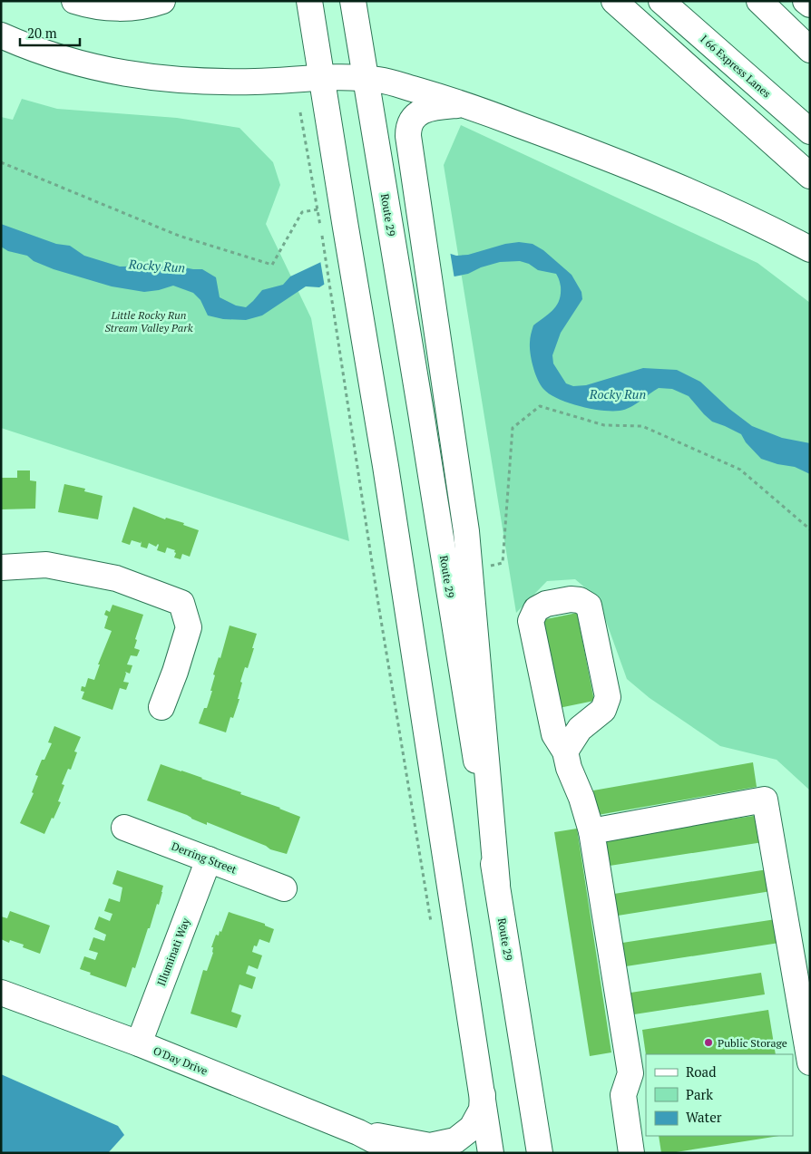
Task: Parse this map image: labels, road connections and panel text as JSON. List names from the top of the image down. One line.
{"streets":{"main road":["I 66 Express Lanes","Route 29","Derring Street","Illuminati Way","O'Day Drive"]},"crossings":[["Derring Street","Illuminati Way"],["Illuminati Way","O'Day Drive"]],"water":["Rocky Run"],"parks":["Little Rocky Run Stream Valley Park"],"places":["Public Storage"],"legend":["Road","Park","Water"],"scale_bar":"20 m"}
